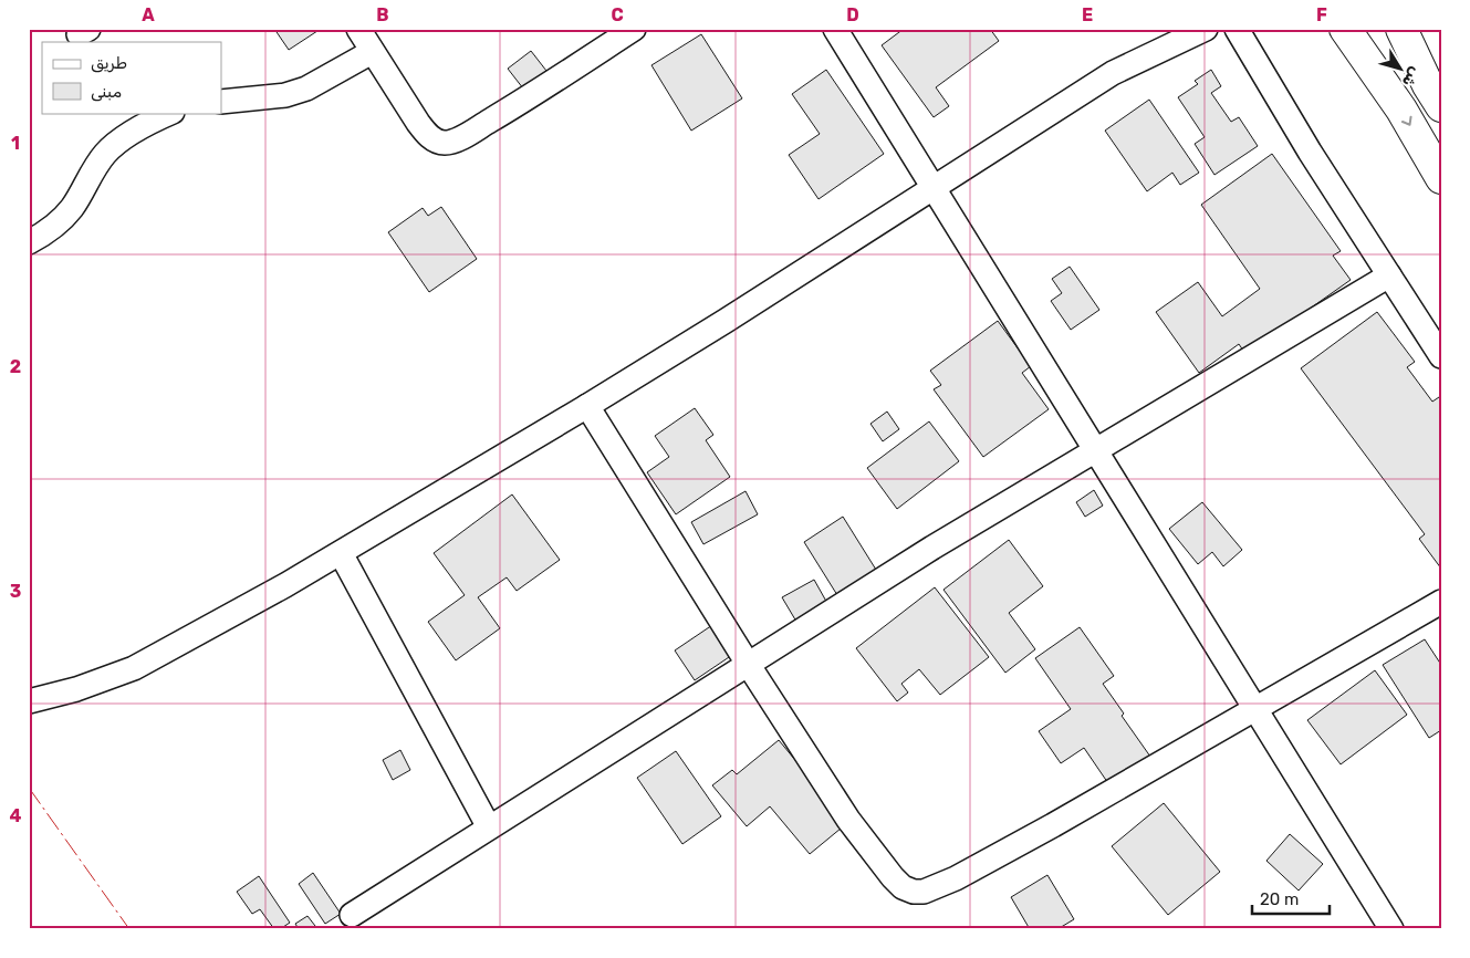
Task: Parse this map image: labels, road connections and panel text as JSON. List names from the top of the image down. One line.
{"legend":["طريق","مبنى"],"scale_bar":"20 m","north":"bottom right","grid":{"columns":["A","B","C","D","E","F"],"rows":["1","2","3","4"]}}
